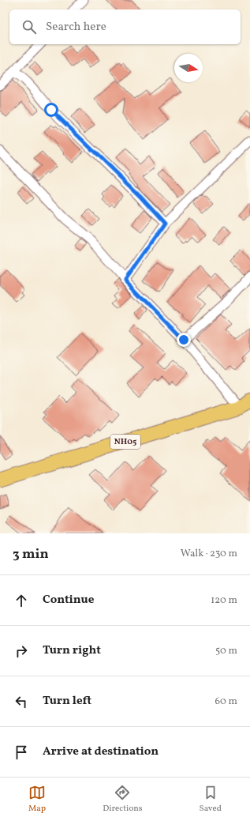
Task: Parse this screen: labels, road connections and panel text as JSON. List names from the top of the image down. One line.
{"streets":{"main road":["NH05"]},"north":"right","page":{"search":"Search here","heading":["3 min","Walk · 230 m"],"list":[["Continue","120 m"],["Turn right","50 m"],["Turn left","60 m"],"Arrive at destination"],"nav":["Map","Directions","Saved"]}}
